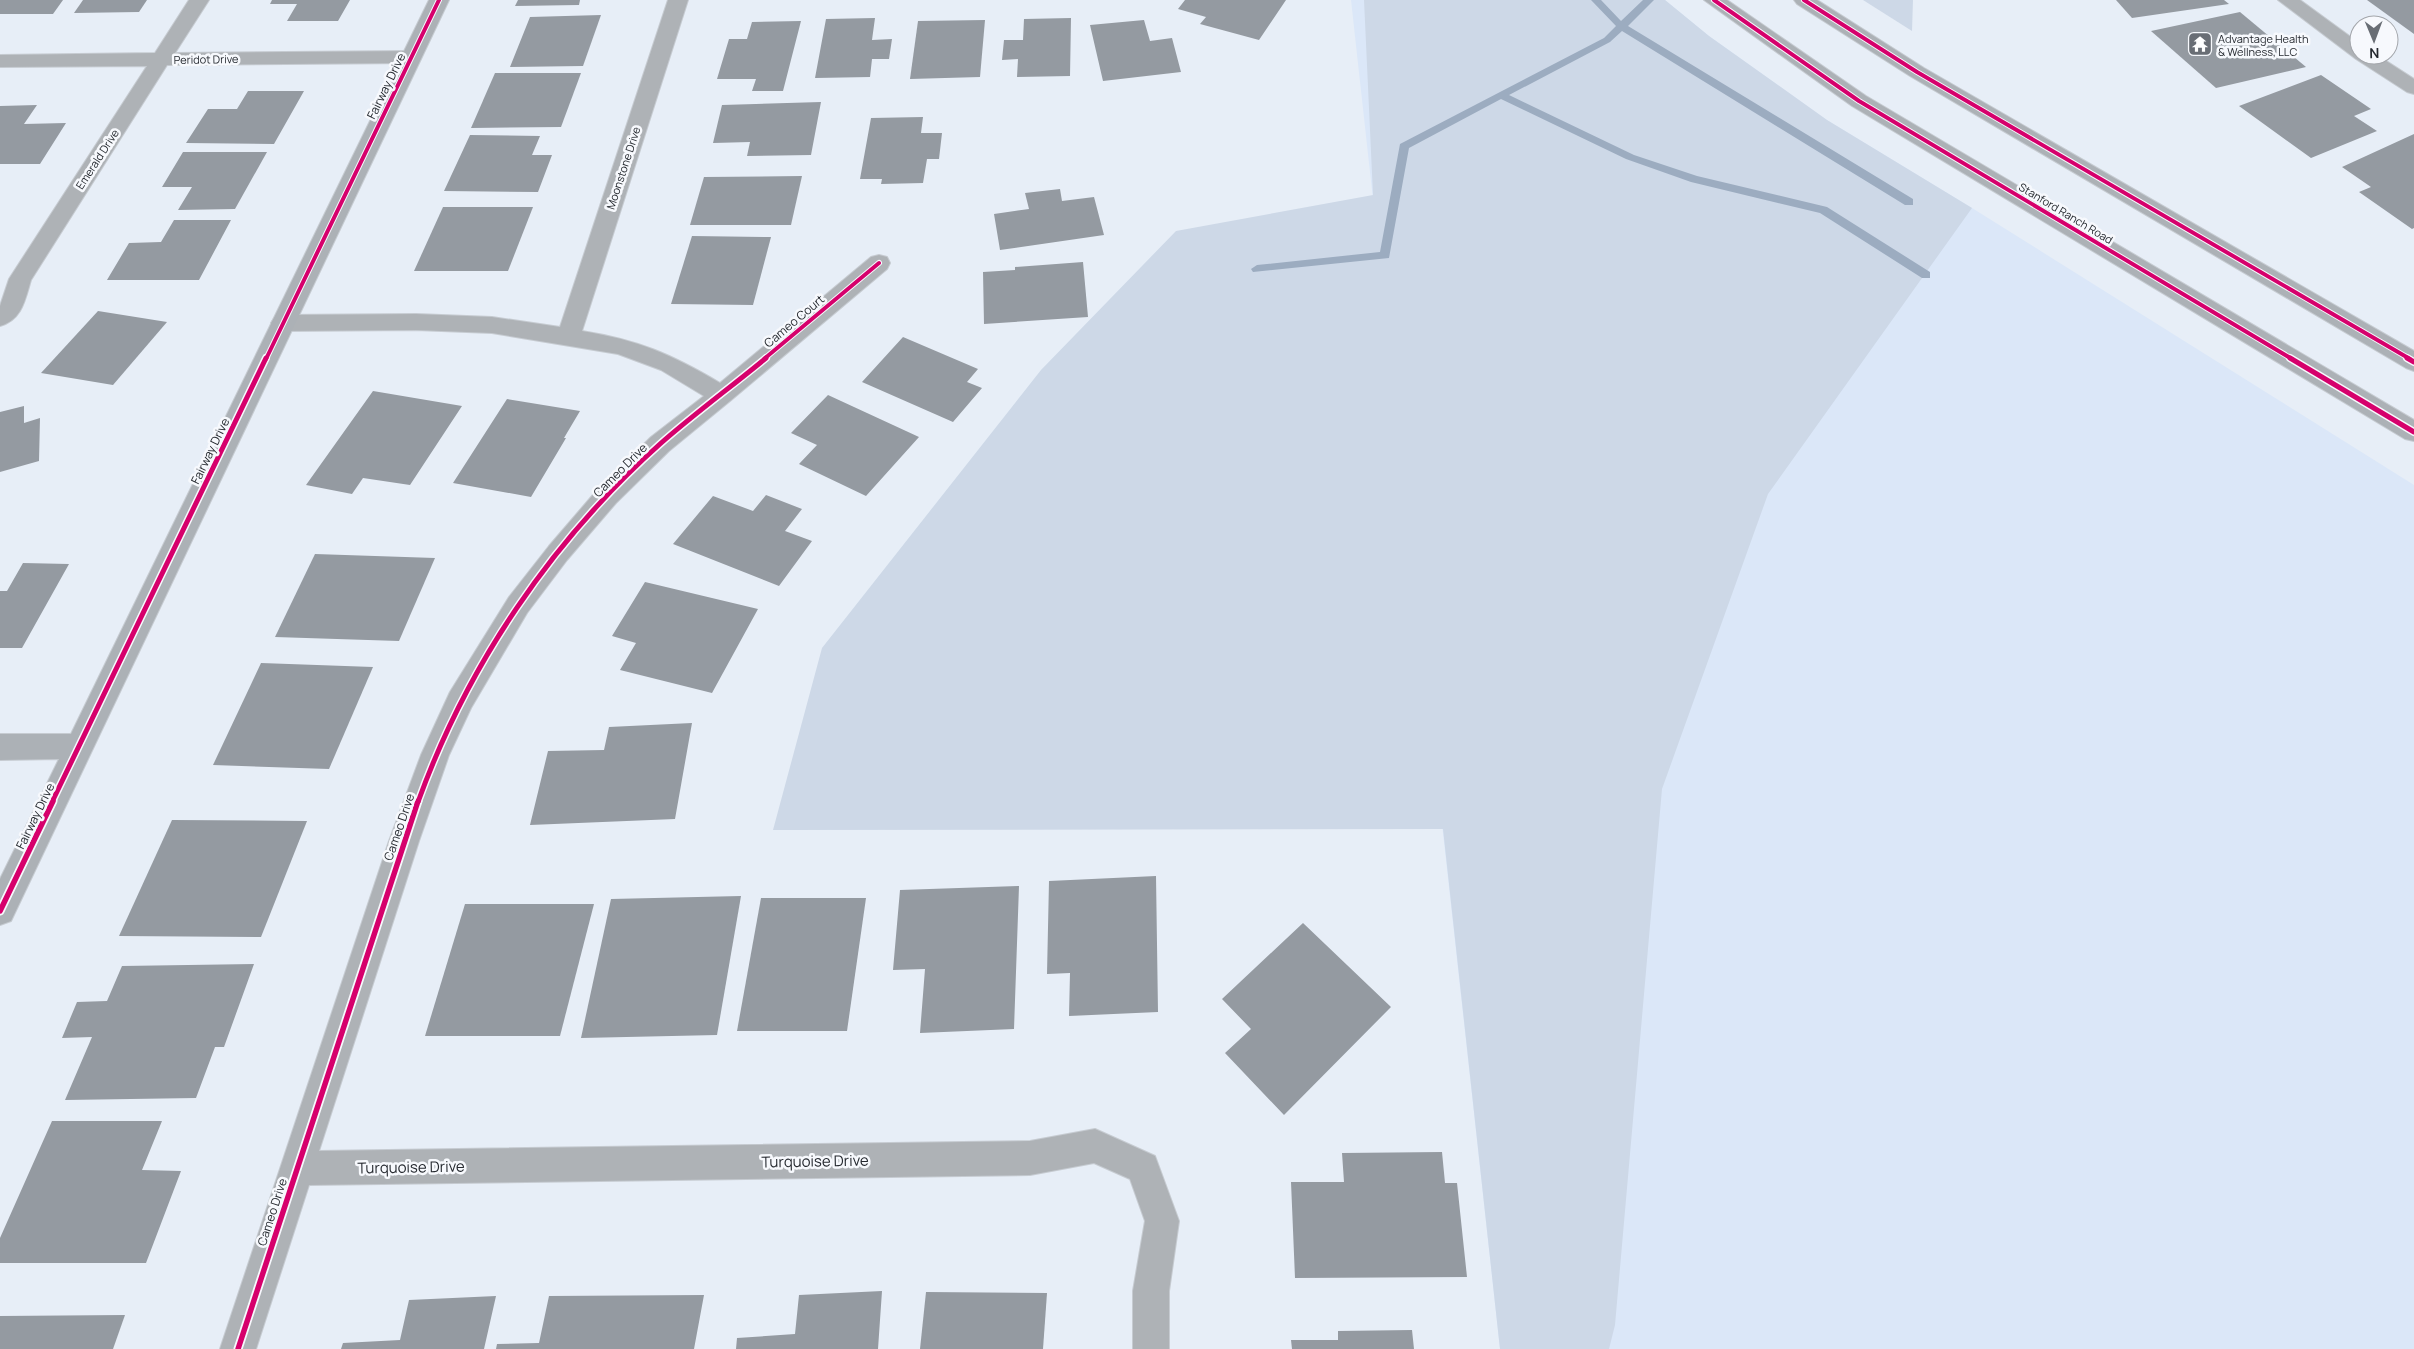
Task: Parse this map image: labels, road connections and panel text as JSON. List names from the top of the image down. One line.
{"streets":{"main road":["Fairway Drive","Stanford Ranch Road"],"street":["Peridot Drive","Emerald Drive","Moonstone Drive","Cameo Court","Cameo Drive","Turquoise Drive"]},"crossings":[["Peridot Drive","Fairway Drive"],["Peridot Drive","Emerald Drive"],["Cameo Court","Cameo Drive"],["Cameo Drive","Turquoise Drive"]],"places":{"temple":["Advantage Health & Wellness, LLC"]},"north":"bottom"}
